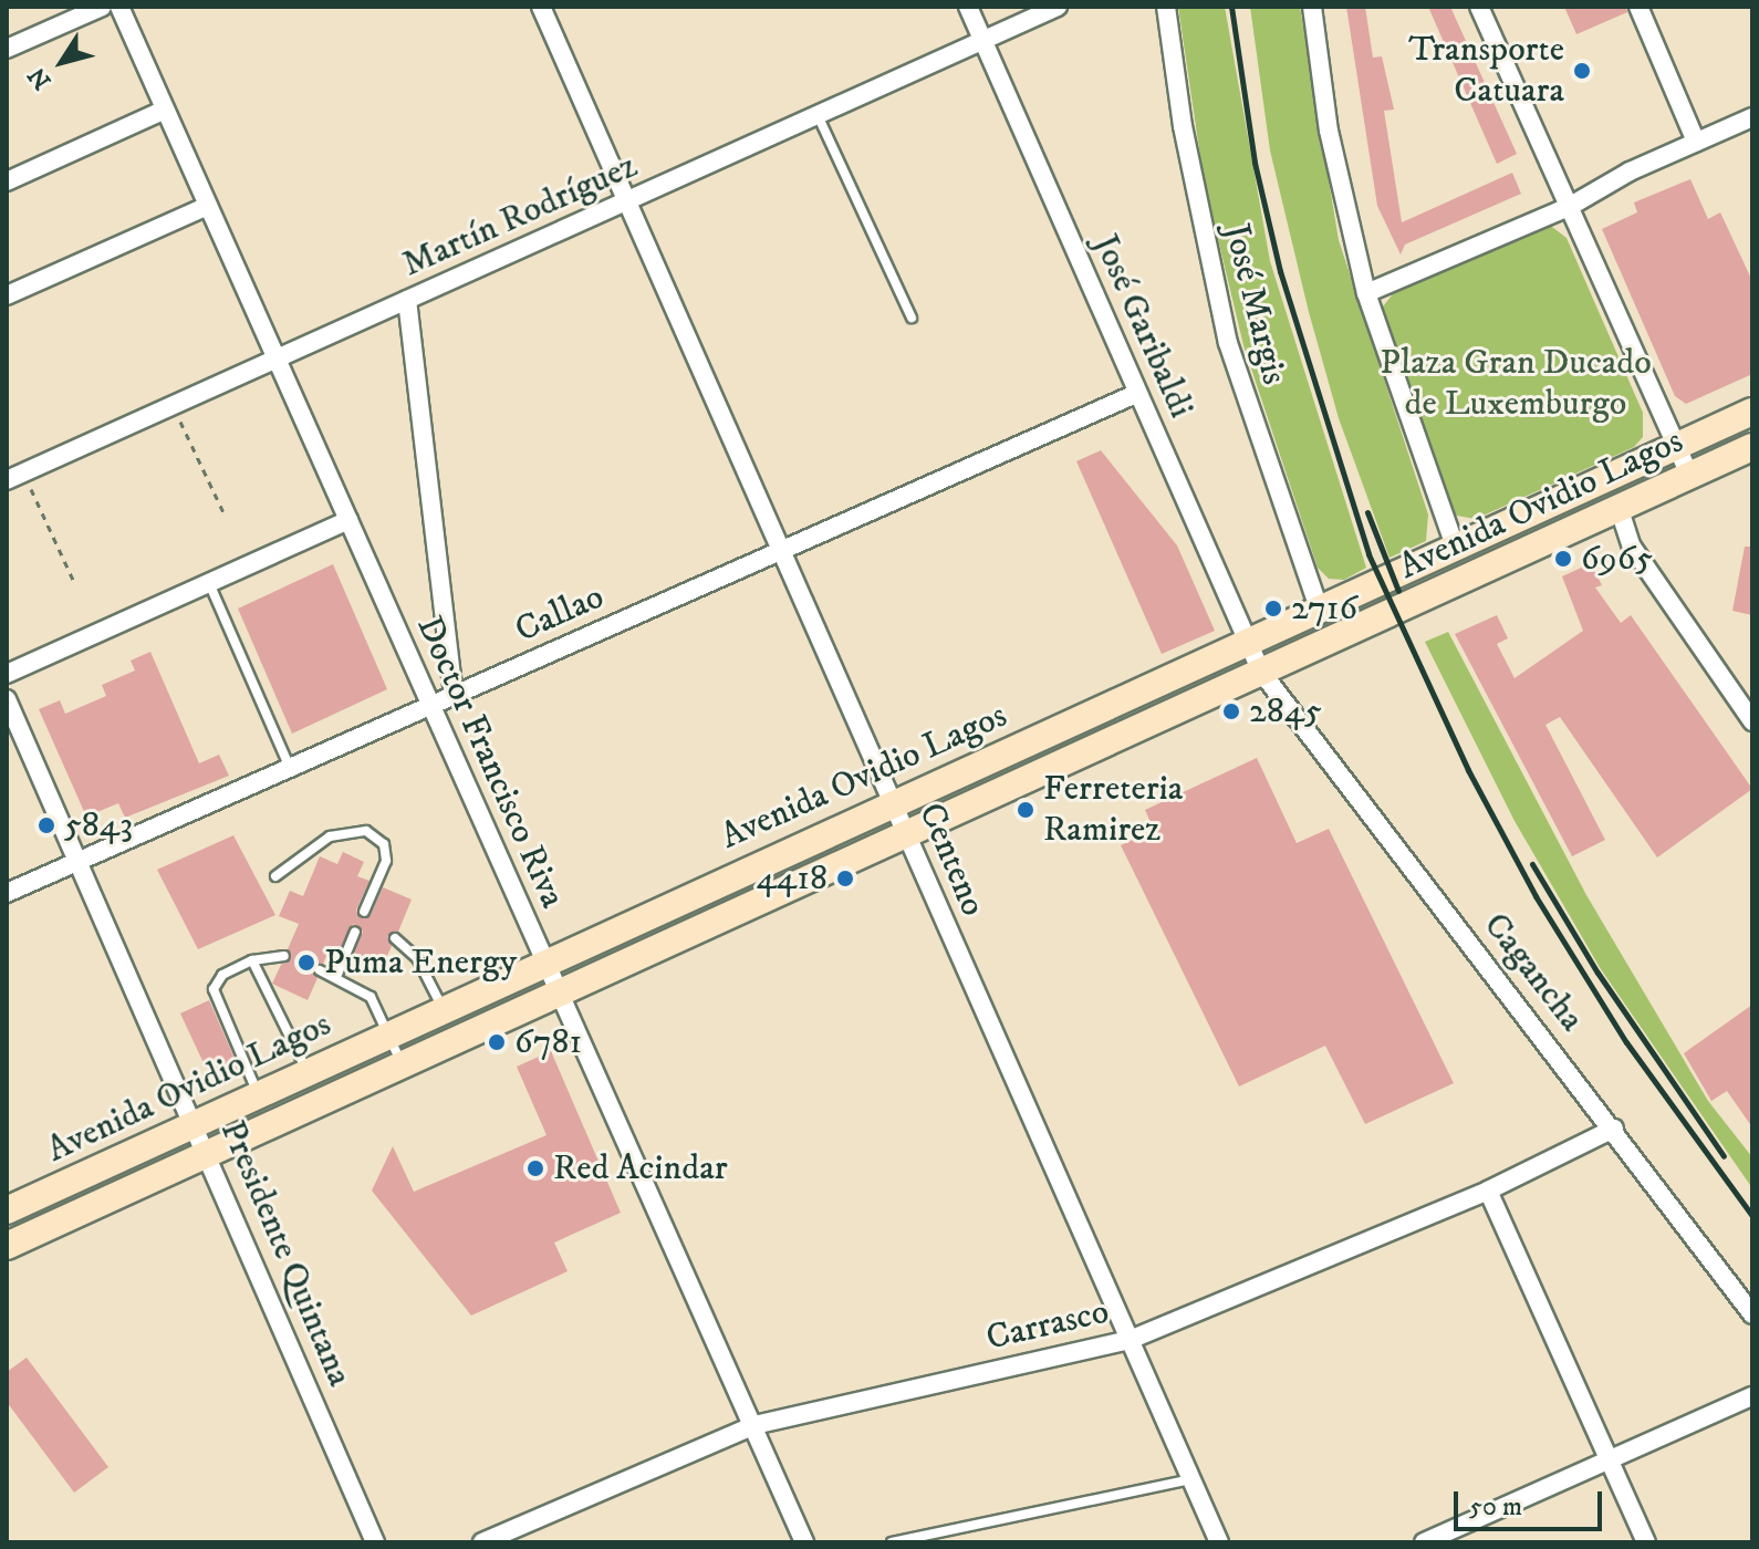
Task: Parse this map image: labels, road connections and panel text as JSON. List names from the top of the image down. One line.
{"streets":{"main road":["Avenida Ovidio Lagos"],"street":["Martín Rodríguez","José Margis","José Garibaldi","Callao","Doctor Francisco Riva","Centeno","Cagancha","Presidente Quintana","Carrasco"]},"crossings":[["Martín Rodríguez","José Garibaldi"],["Martín Rodríguez","Doctor Francisco Riva"],["Martín Rodríguez","Centeno"],["José Margis","Avenida Ovidio Lagos"],["José Garibaldi","Avenida Ovidio Lagos"],["José Garibaldi","Callao"],["José Garibaldi","Cagancha"],["Avenida Ovidio Lagos","Doctor Francisco Riva"],["Avenida Ovidio Lagos","Centeno"],["Avenida Ovidio Lagos","Cagancha"],["Avenida Ovidio Lagos","Presidente Quintana"],["Callao","Doctor Francisco Riva"],["Callao","Centeno"],["Callao","Presidente Quintana"],["Doctor Francisco Riva","Carrasco"],["Centeno","Carrasco"],["Cagancha","Carrasco"]],"parks":["Plaza Gran Ducado de Luxemburgo"],"places":["Transporte Catuara","6965","2716","2845","Ferreteria Ramirez","5843","4418","Puma Energy","6781","Red Acindar"],"scale_bar":"50 m","north":"bottom left"}
